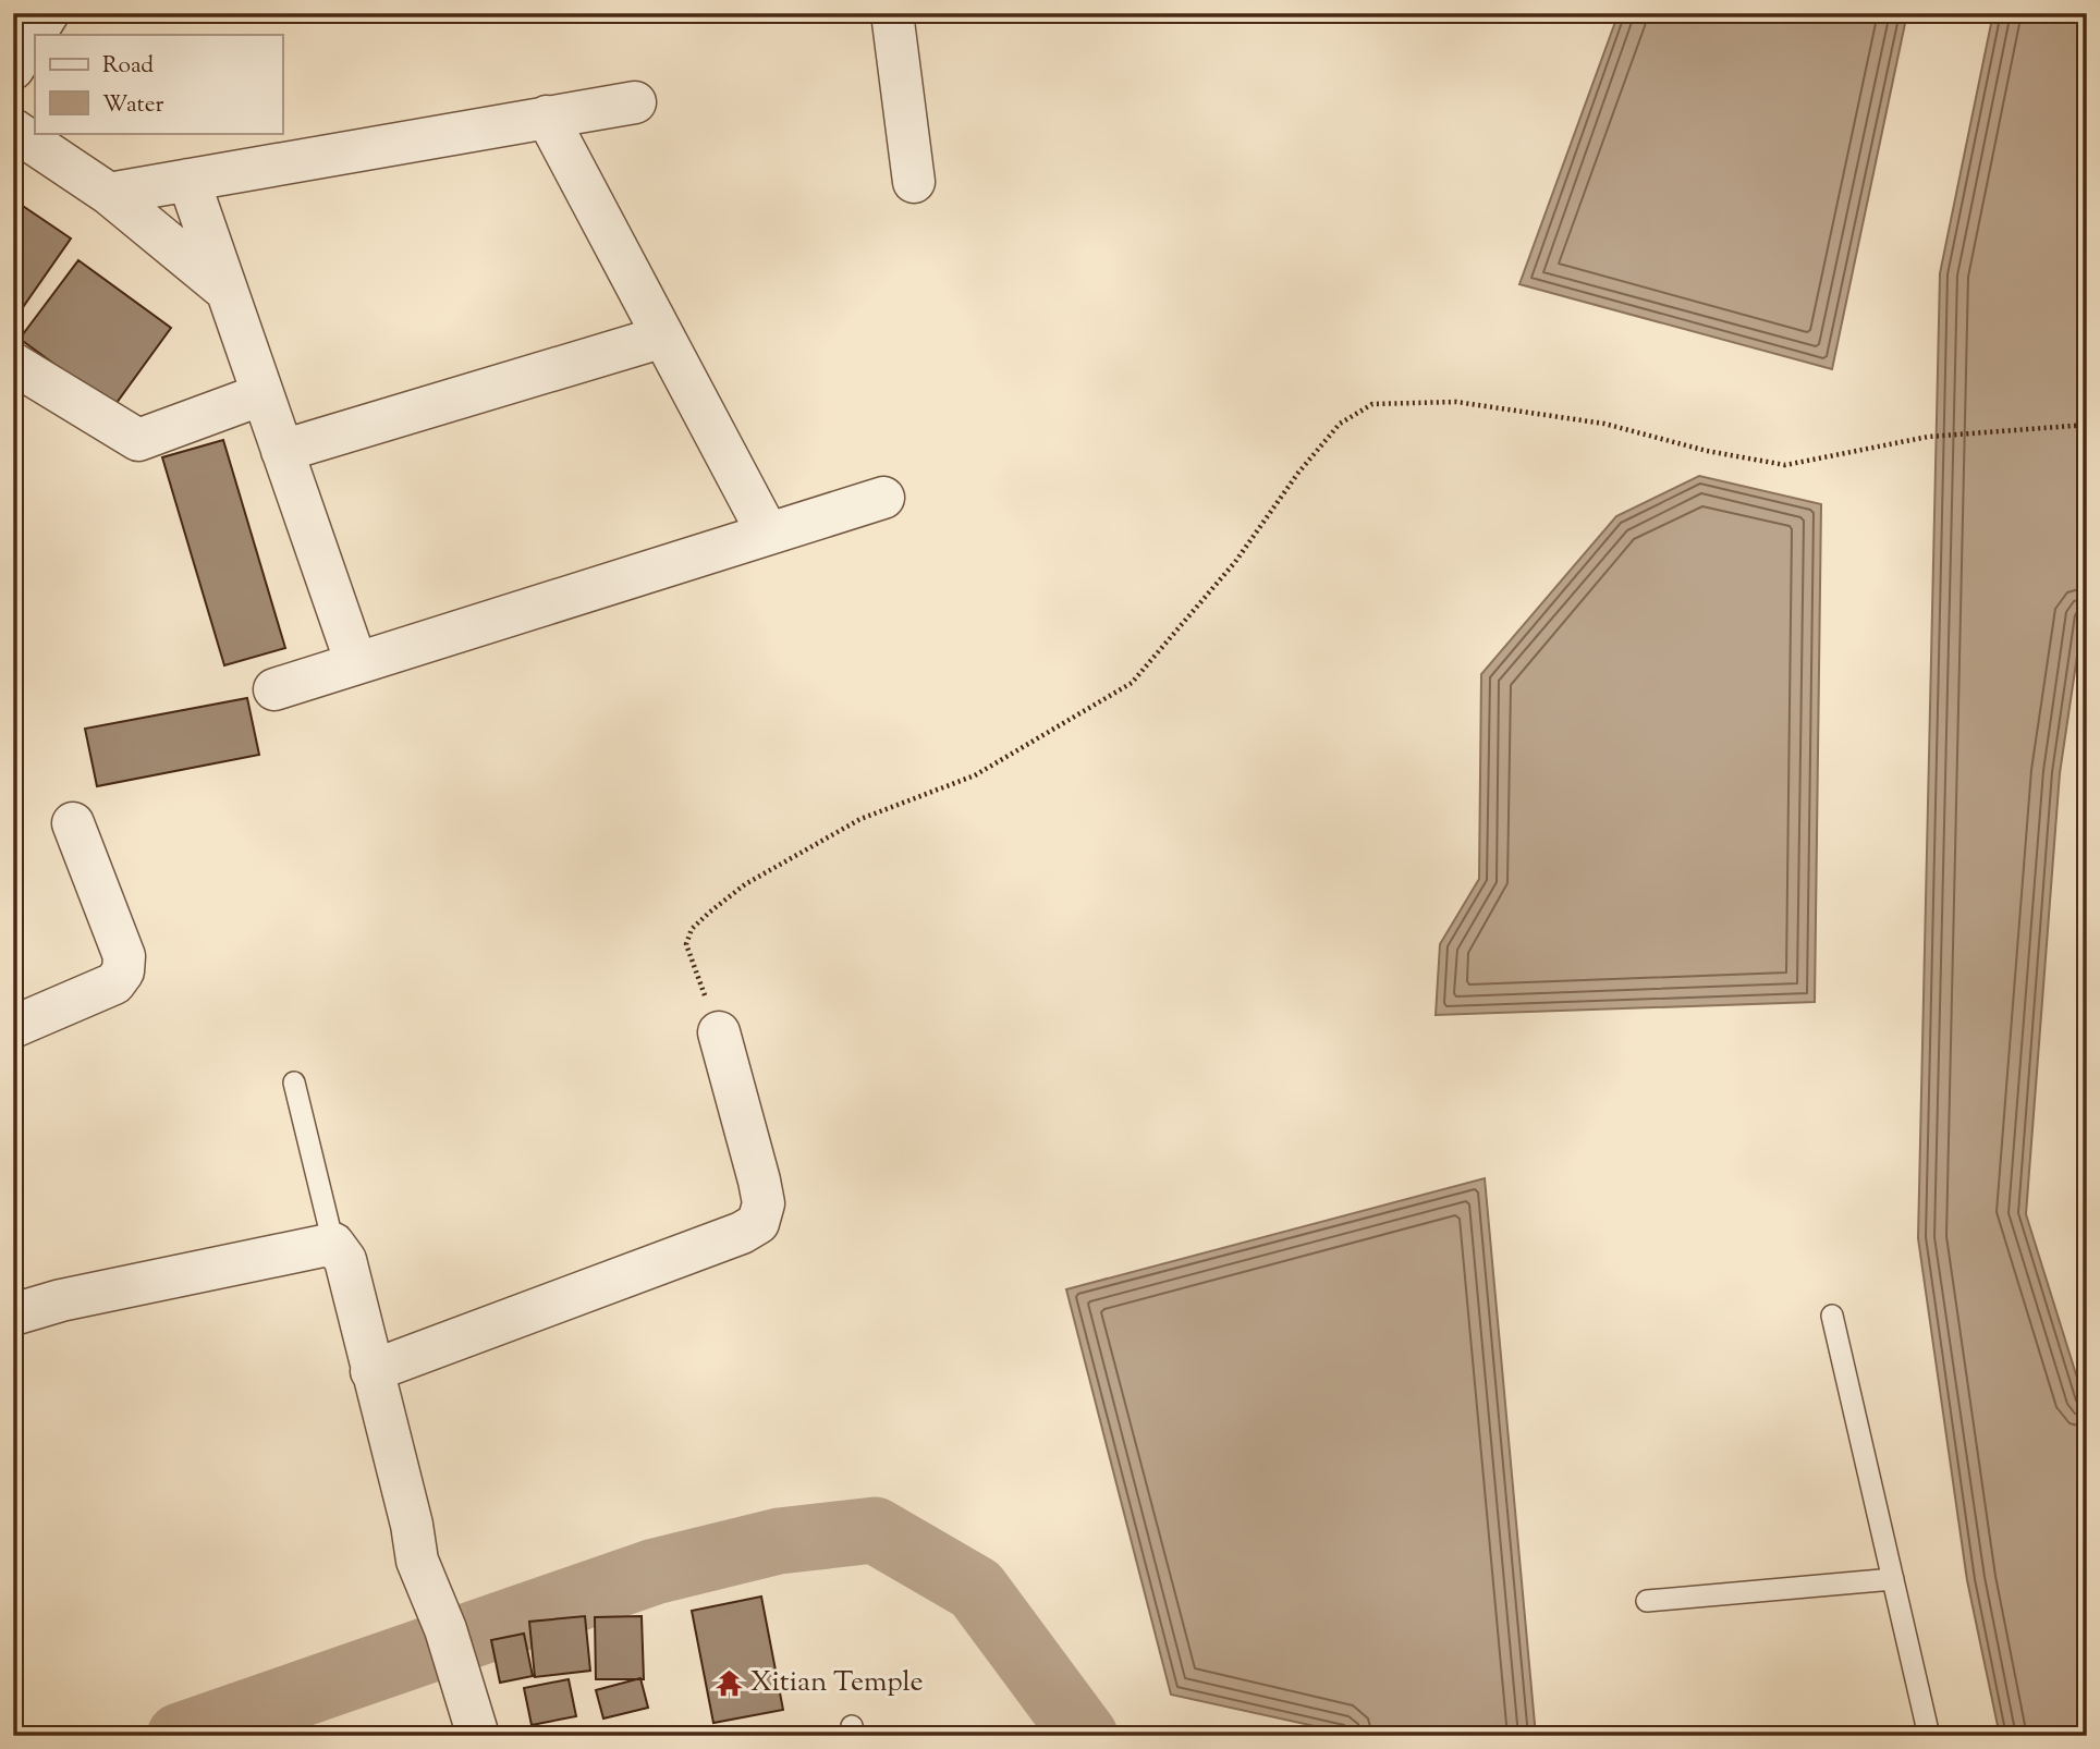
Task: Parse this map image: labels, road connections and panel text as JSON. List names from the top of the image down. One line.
{"places":{"temple":["Xitian Temple"]},"legend":["Road","Water"]}
